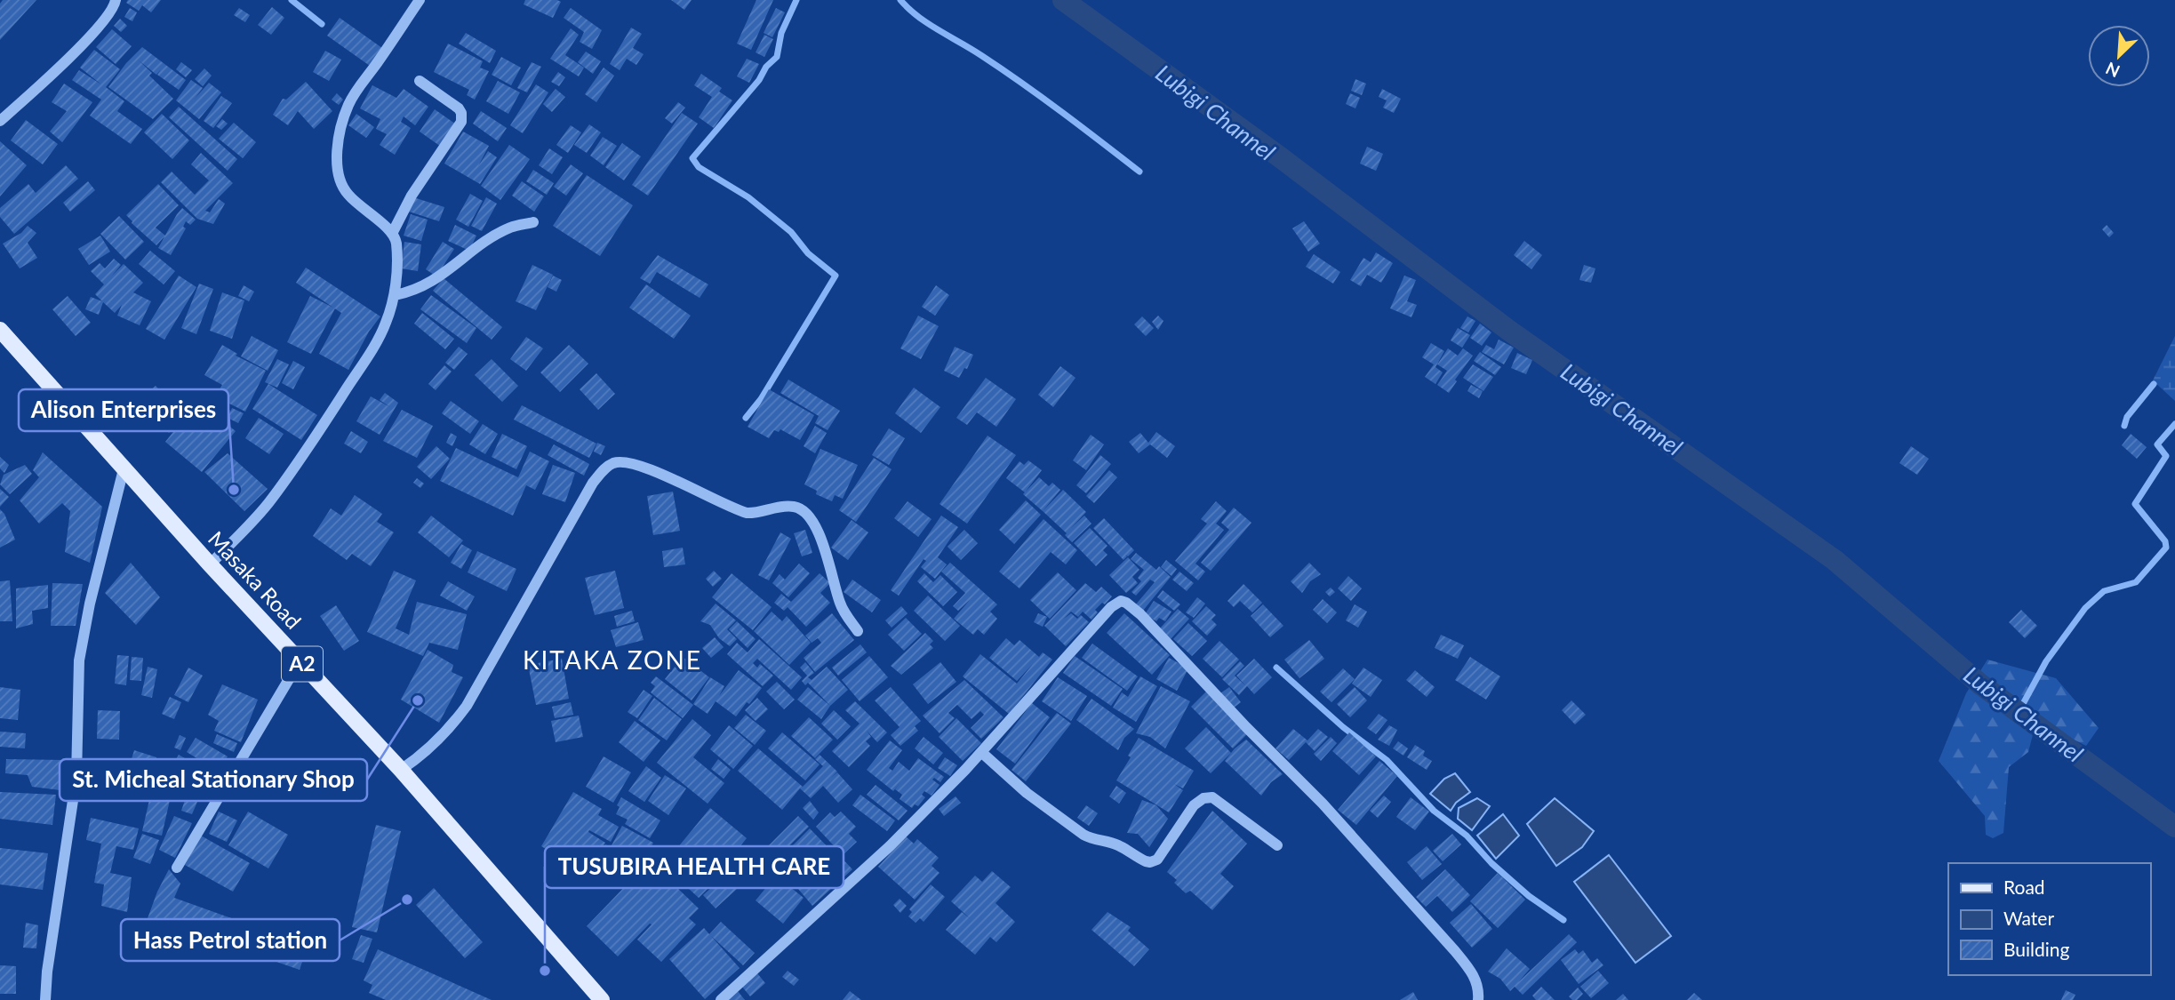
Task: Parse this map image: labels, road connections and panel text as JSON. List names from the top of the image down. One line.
{"streets":{"main road":["Masaka Road","A2"]},"districts":["KITAKA ZONE"],"water":["Lubigi Channel"],"places":["Alison Enterprises","St. Micheal Stationary Shop","Hass Petrol station","TUSUBIRA HEALTH CARE"],"legend":["Road","Water","Building"],"north":"bottom left"}
